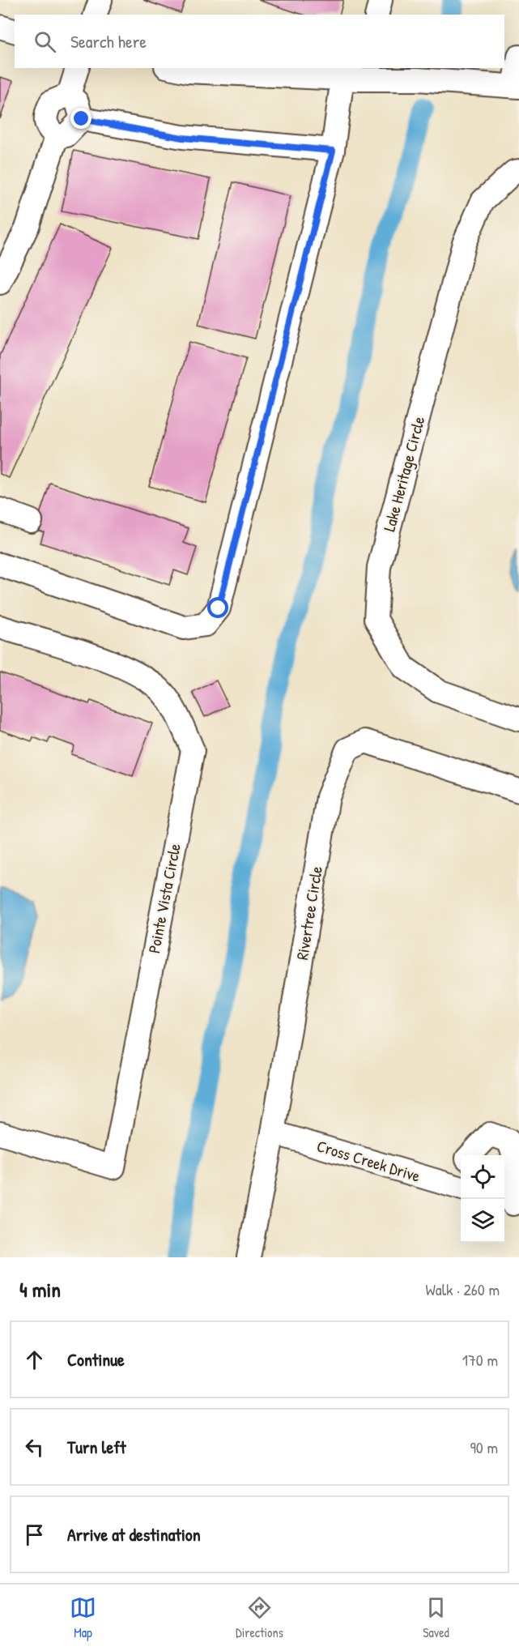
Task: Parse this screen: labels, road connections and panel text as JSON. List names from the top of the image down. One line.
{"streets":{"street":["Lake Heritage Circle","Pointe Vista Circle","Rivertree Circle","Cross Creek Drive"]},"crossings":[["Rivertree Circle","Cross Creek Drive"]],"page":{"search":"Search here","heading":["4 min","Walk · 260 m"],"list":[["Continue","170 m"],["Turn left","90 m"],"Arrive at destination"],"nav":["Map","Directions","Saved"]}}
